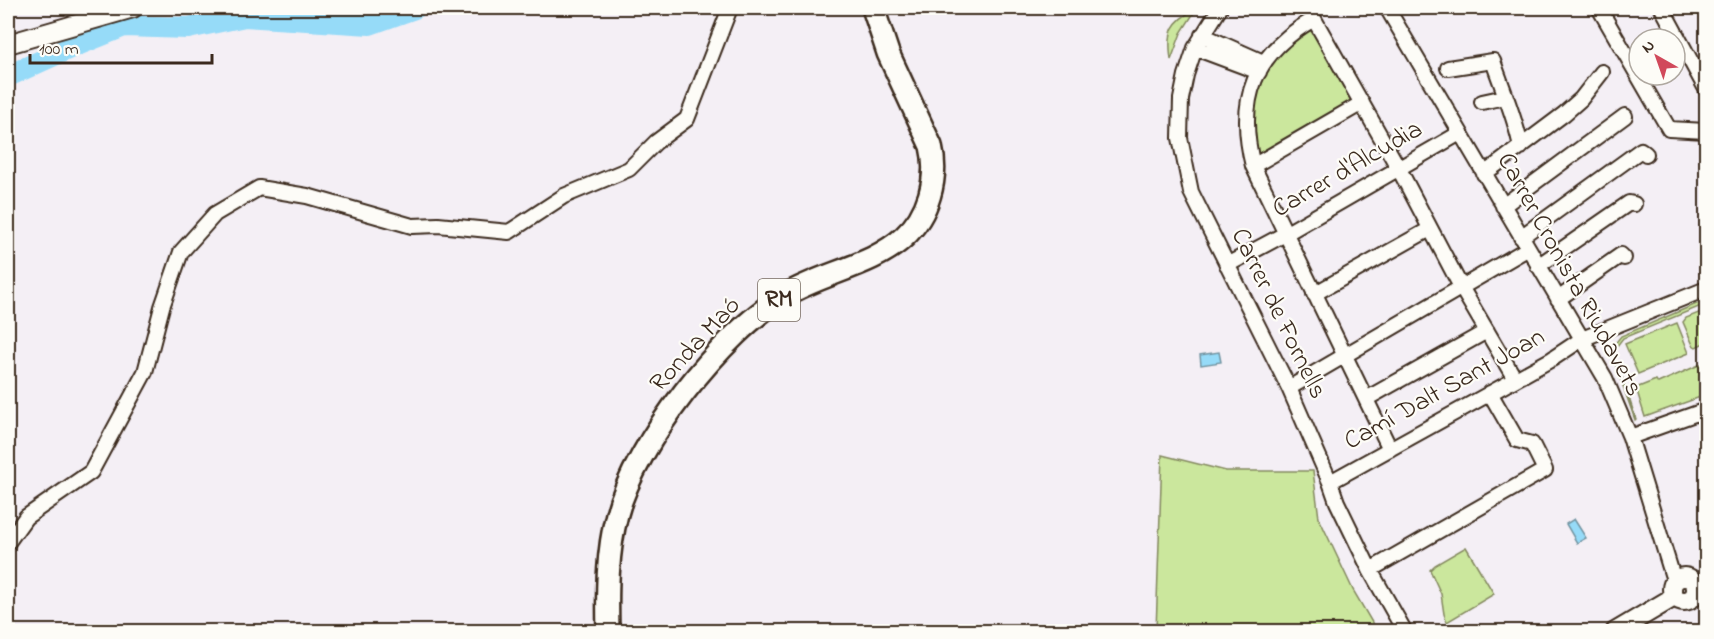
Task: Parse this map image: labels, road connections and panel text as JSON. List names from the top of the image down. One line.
{"streets":{"main road":["RM","Ronda Maó"],"street":["Carrer d'Alcudia","Carrer Cronista Riudavets","Carrer de Fornells","Camí Dalt Sant Joan"]},"crossings":[["Carrer d'Alcudia","Carrer Cronista Riudavets"],["Carrer d'Alcudia","Carrer de Fornells"],["Carrer Cronista Riudavets","Camí Dalt Sant Joan"],["Carrer de Fornells","Camí Dalt Sant Joan"]],"scale_bar":"100 m","north":"top left"}
